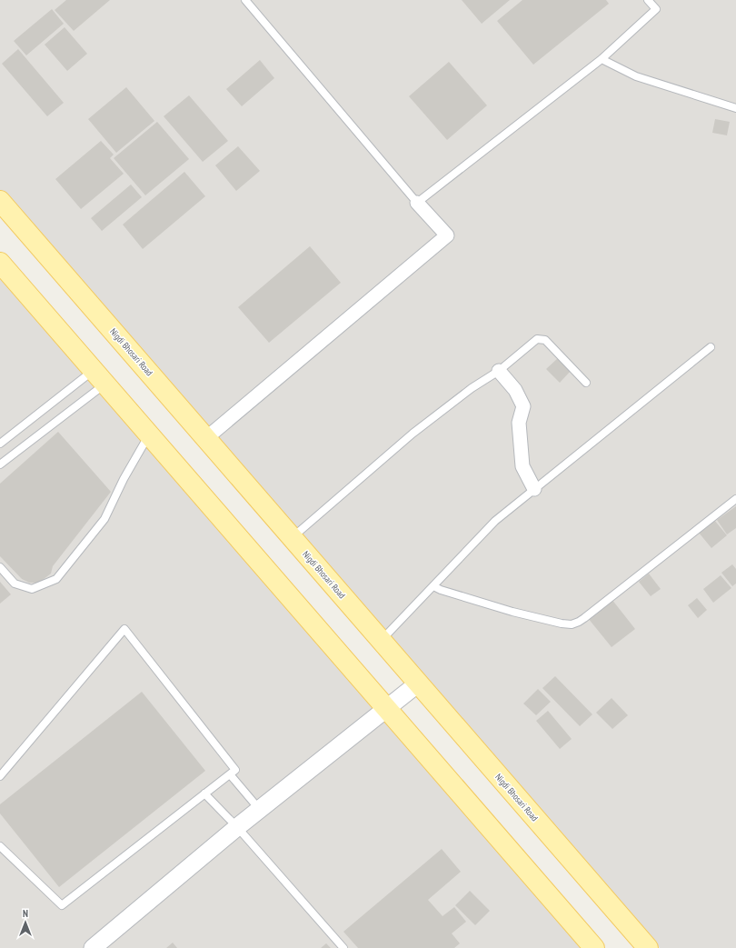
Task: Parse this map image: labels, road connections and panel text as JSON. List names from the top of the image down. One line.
{"streets":{"main road":["Nigdi Bhosari Road"]},"north":"top"}
